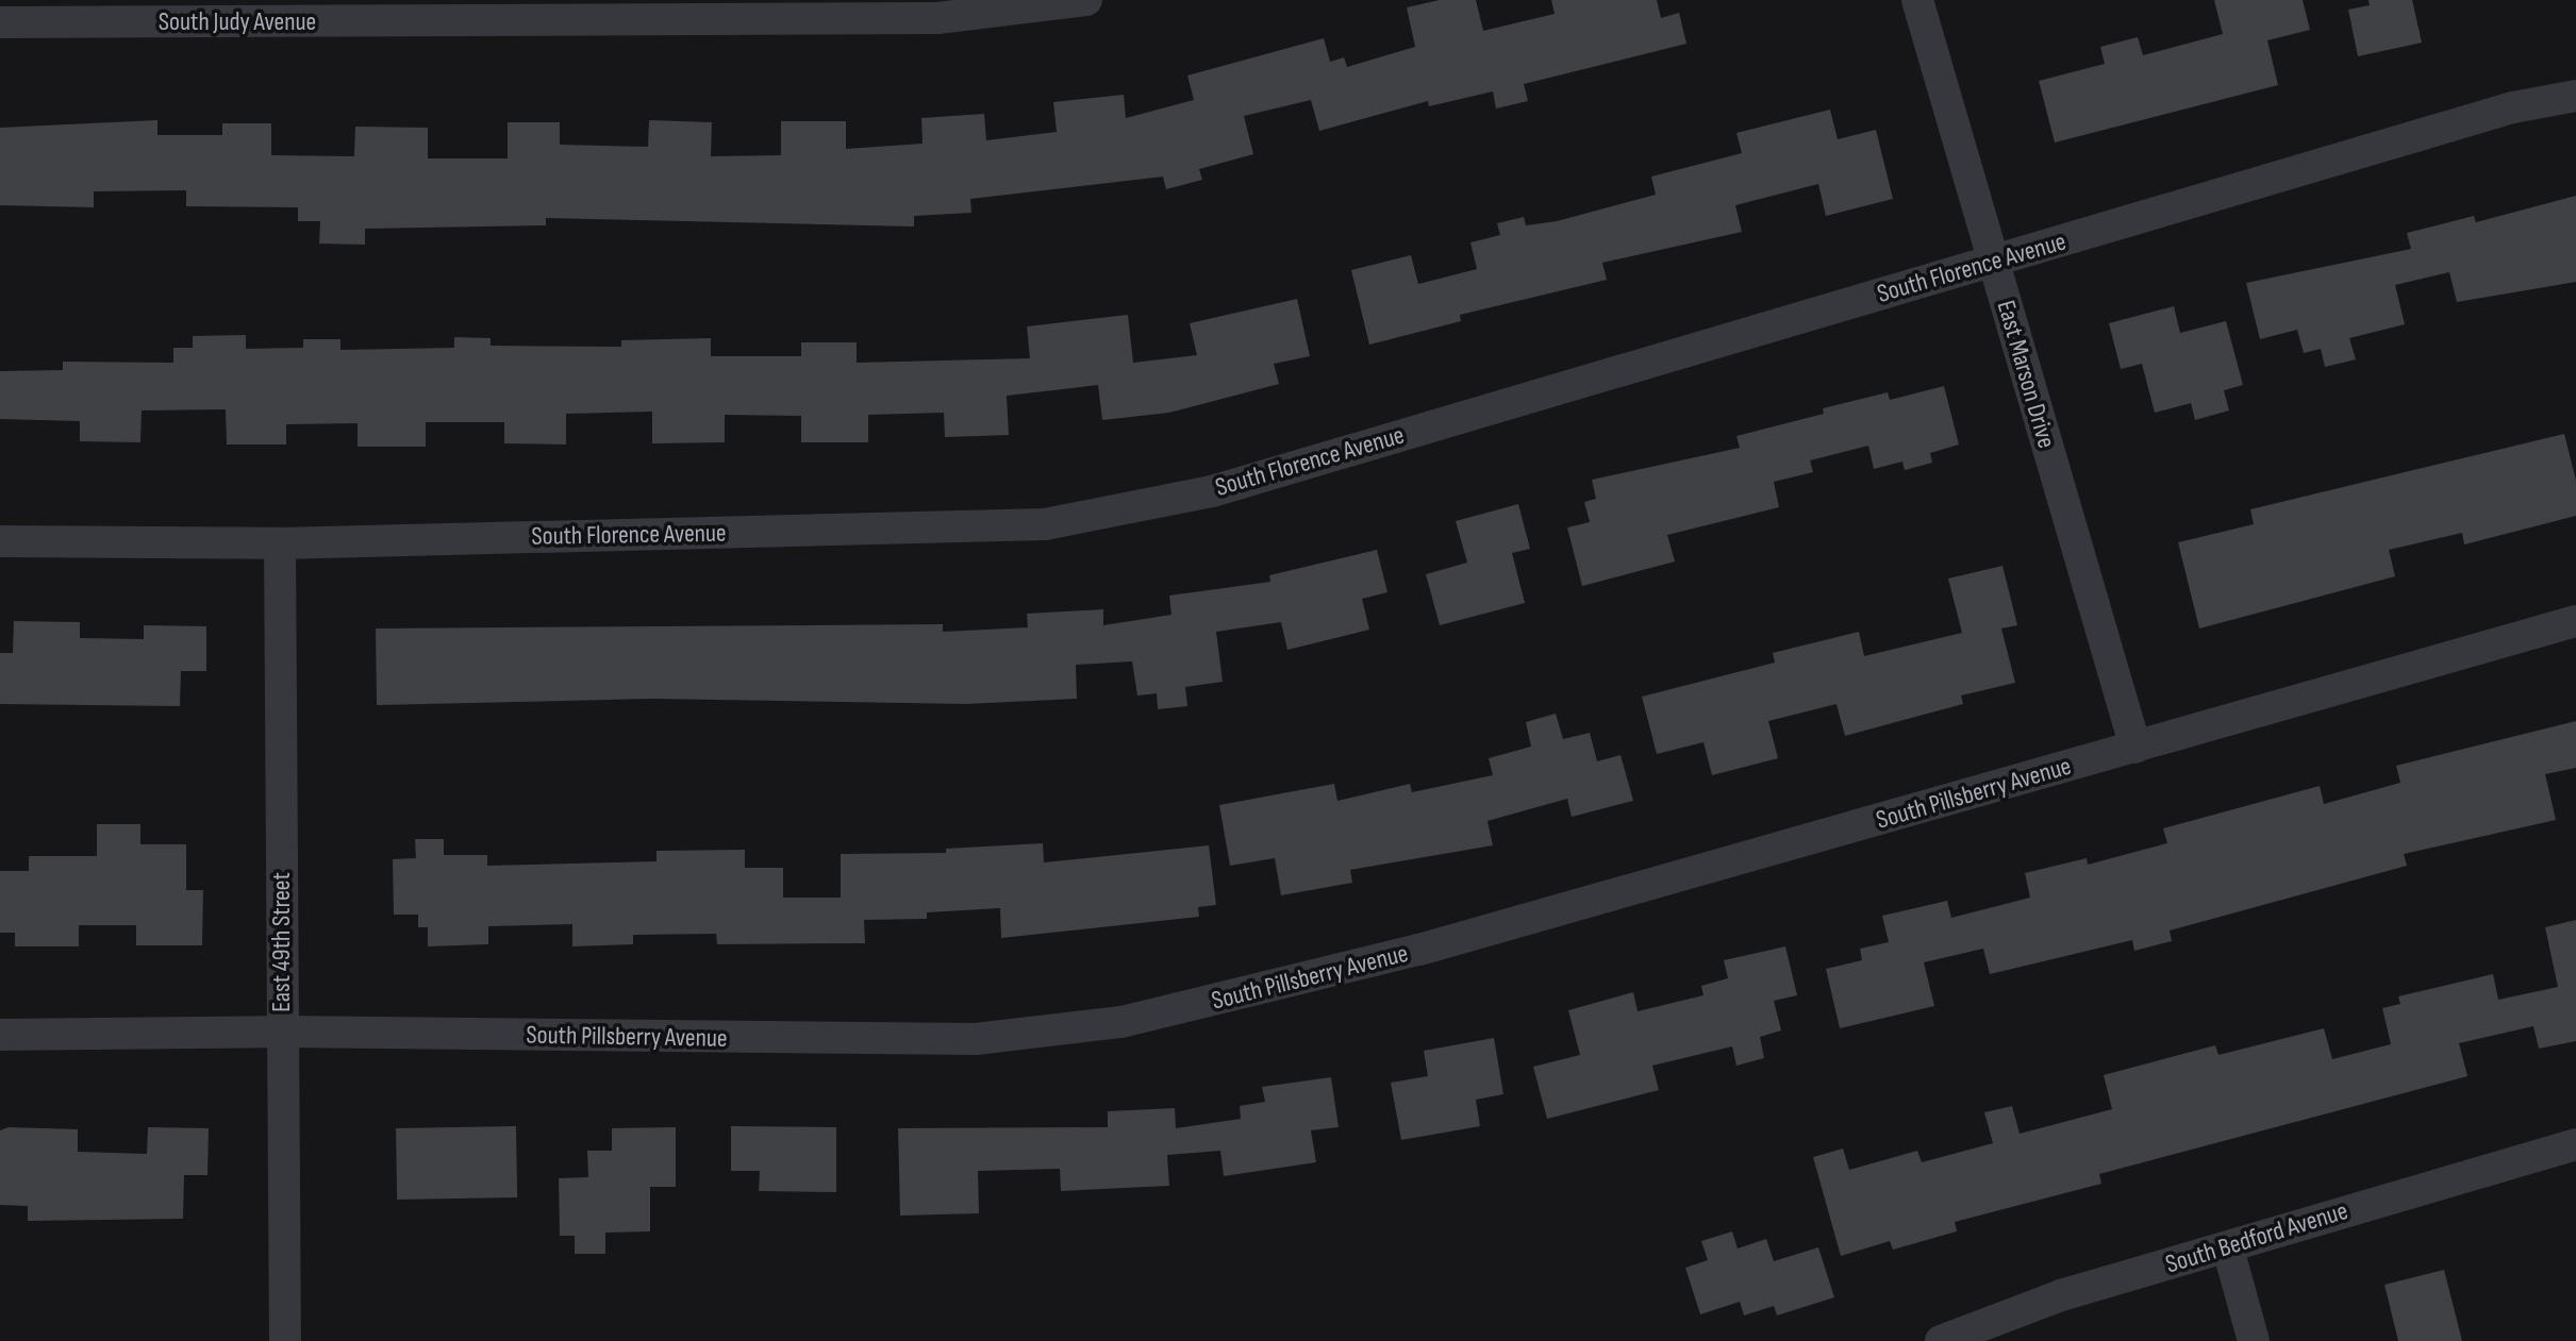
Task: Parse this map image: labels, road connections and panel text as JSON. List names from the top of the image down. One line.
{"streets":{"street":["South Judy Avenue","South Florence Avenue","East Marson Drive","South Pillsberry Avenue","East 49th Street","South Bedford Avenue"]},"crossings":[["South Florence Avenue","East Marson Drive"],["South Florence Avenue","East 49th Street"],["East Marson Drive","South Pillsberry Avenue"],["South Pillsberry Avenue","East 49th Street"]]}
